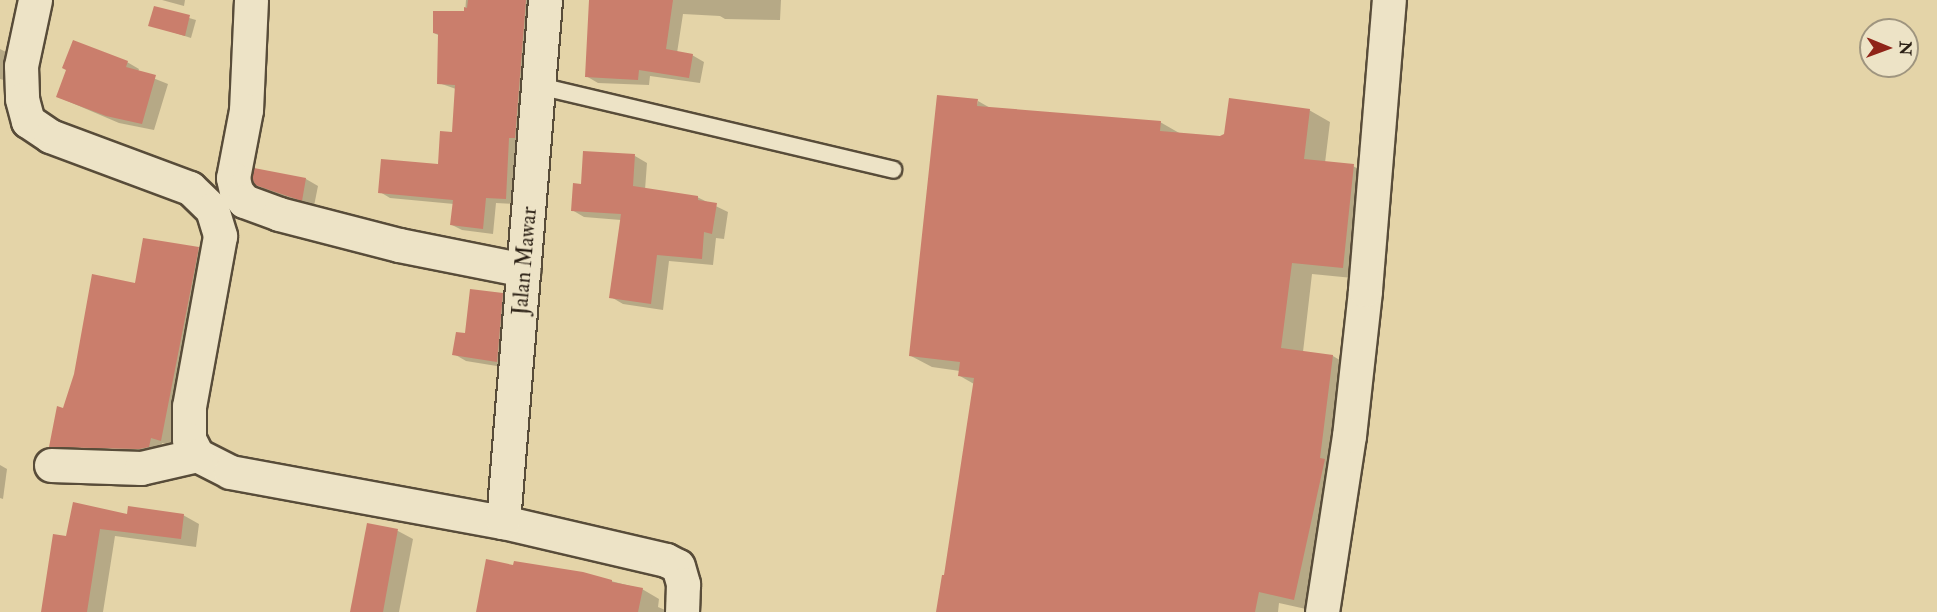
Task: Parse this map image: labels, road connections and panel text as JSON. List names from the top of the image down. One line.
{"streets":{"street":["Jalan Mawar"]},"north":"right"}
